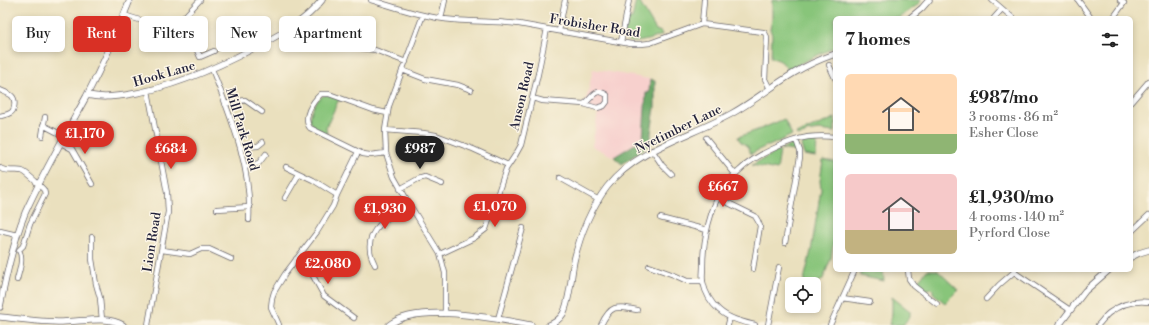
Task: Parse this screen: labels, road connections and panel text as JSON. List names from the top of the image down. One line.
{"streets":{"street":["Frobisher Road","Hook Lane","Anson Road","Nyetimber Lane","Mill Park Road","Lion Road"]},"crossings":[["Frobisher Road","Anson Road"],["Hook Lane","Mill Park Road"],["Hook Lane","Lion Road"]],"page":{"chip":["Buy","Rent","Filters","New","Apartment"],"heading":"7 homes","list":[{"name":"£987/mo","note":"3 rooms · 86 m² · Esher Close"},{"name":"£1,930/mo","note":"4 rooms · 140 m² · Pyrford Close"}],"price":["£1,170","£684","£987","£667","£1,070","£1,930","£2,080"]}}
